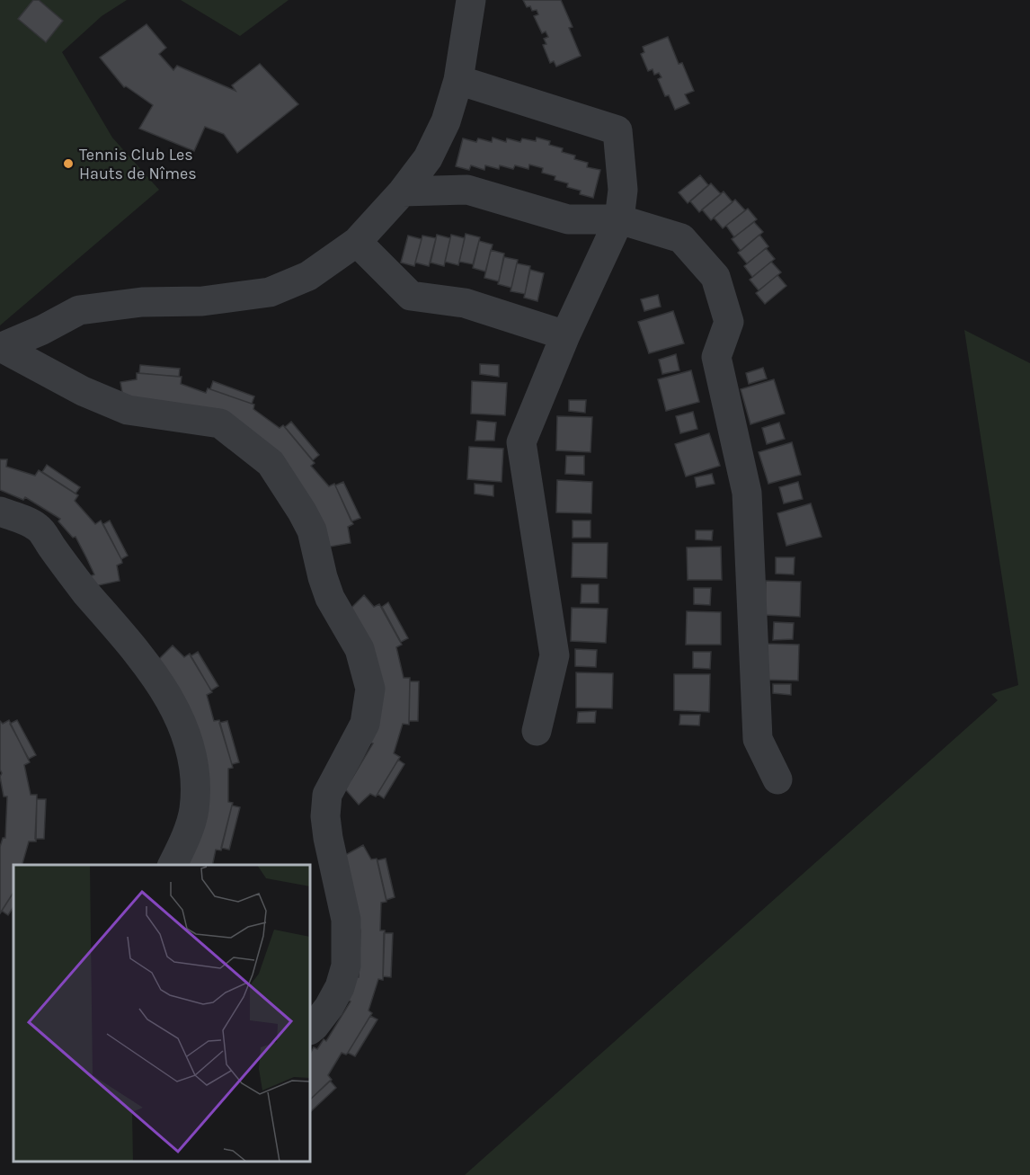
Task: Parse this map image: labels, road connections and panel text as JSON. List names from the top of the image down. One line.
{"places":["Tennis Club Les Hauts de Nîmes"]}
